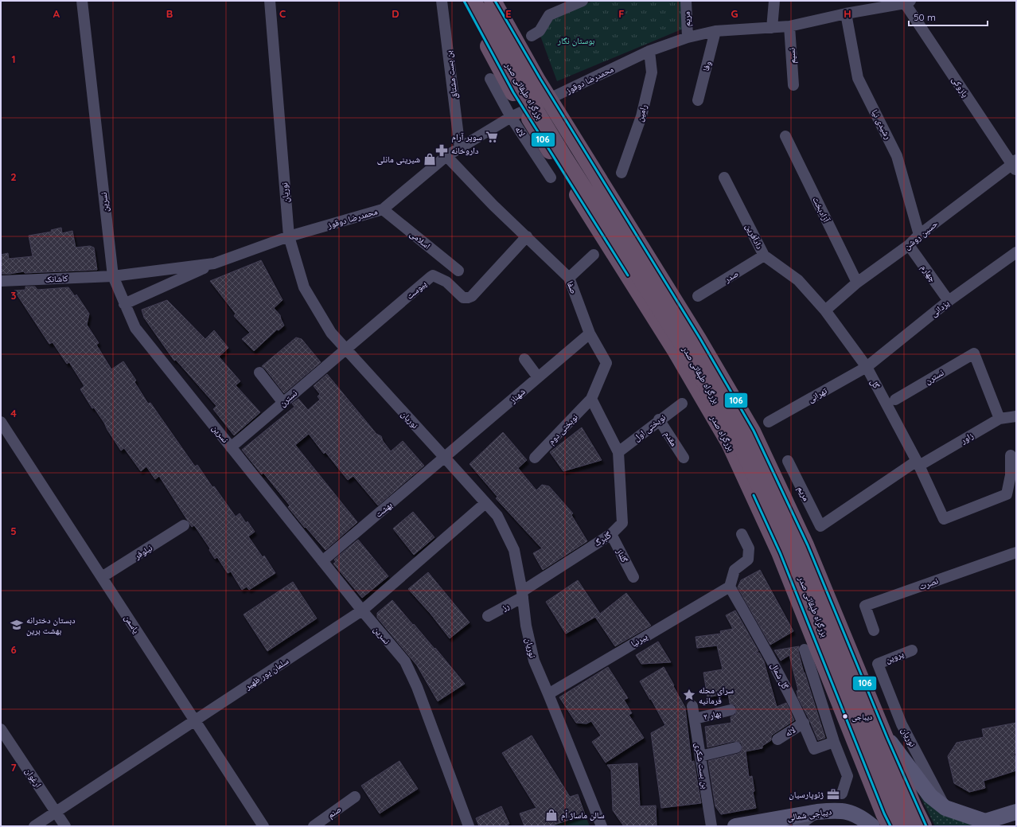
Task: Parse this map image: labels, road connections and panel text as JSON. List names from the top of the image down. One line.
{"streets":{"highway":["بزرگراه طبقاتی صدر","بزرگراه صدر"],"main road":["دیباجی شمالی"],"street":["مریم","نسیم","وفا","بن بست مشتاق","محمدرضا دوقوز","پازوکی","رامین","رشیدی نیا","لاله","نوریان","نسرین","آزادبخت","حسین روشن","دادآفرین","اسلامی","چهارم","صدر","کاشانک","صفا","پیوست","یزدانی","نسترن","گل","تهرانی","شهناز","نوبختی اول","نوبختی دوم","زاور","مقدم","بهشت","گلبرگ","نیلوفر","گلناز","نصرت","رز","یاسمن","پیرنیا","پروین","سلمان پور ظهیر","گل شمال","بهار ۲","بن بست شکرى","ارغوان","صنم"]},"crossings":[["مریم","محمدرضا دوقوز"],["مریم","گل"],["مریم","زاور"],["نسیم","محمدرضا دوقوز"],["وفا","محمدرضا دوقوز"],["بن بست مشتاق","محمدرضا دوقوز"],["محمدرضا دوقوز","پازوکی"],["محمدرضا دوقوز","رامین"],["محمدرضا دوقوز","رشیدی نیا"],["محمدرضا دوقوز","لاله"],["محمدرضا دوقوز","نوریان"],["محمدرضا دوقوز","نسرین"],["محمدرضا دوقوز","اسلامی"],["محمدرضا دوقوز","کاشانک"],["محمدرضا دوقوز","صفا"],["پازوکی","حسین روشن"],["رشیدی نیا","حسین روشن"],["لاله","گل شمال"],["نوریان","پیوست"],["نوریان","نسترن"],["نوریان","شهناز"],["نوریان","بهشت"],["نوریان","گلبرگ"],["نوریان","رز"],["نوریان","پیرنیا"],["نوریان","پروین"],["نوریان","سلمان پور ظهیر"],["نسرین","کاشانک"],["نسرین","نسترن"],["نسرین","بهشت"],["نسرین","سلمان پور ظهیر"],["آزادبخت","حسین روشن"],["حسین روشن","دادآفرین"],["حسین روشن","چهارم"],["حسین روشن","گل"],["دادآفرین","صدر"],["دادآفرین","گل"],["چهارم","یزدانی"],["صفا","پیوست"],["صفا","شهناز"],["صفا","نوبختی دوم"],["پیوست","نسترن"],["یزدانی","گل"],["یزدانی","تهرانی"],["نسترن","زاور"],["گل","تهرانی"],["گل","زاور"],["شهناز","بهشت"],["نوبختی اول","مقدم"],["نوبختی اول","گلبرگ"],["گلبرگ","گلناز"],["گلبرگ","رز"],["نیلوفر","یاسمن"],["یاسمن","سلمان پور ظهیر"],["پیرنیا","گل شمال"],["سلمان پور ظهیر","ارغوان"],["بهار ۲","بن بست شکرى"]],"parks":["بوستان نگار"],"places":{"supermarket":["سوپر آرام"],"pharmacy":["داروخانه"],"shop":["شیرینی مانلی","سالن ماساژ اُم"],"school or university":["دبستان دخترانه بهشت برین"],"place":["سرای محله فرمانیه"],"other":["دیباجی"],"office":["ژئوپارسیان"]},"lines":["transit line 106"],"scale_bar":"50 m","grid":{"columns":["A","B","C","D","E","F","G","H"],"rows":["1","2","3","4","5","6","7"]}}
